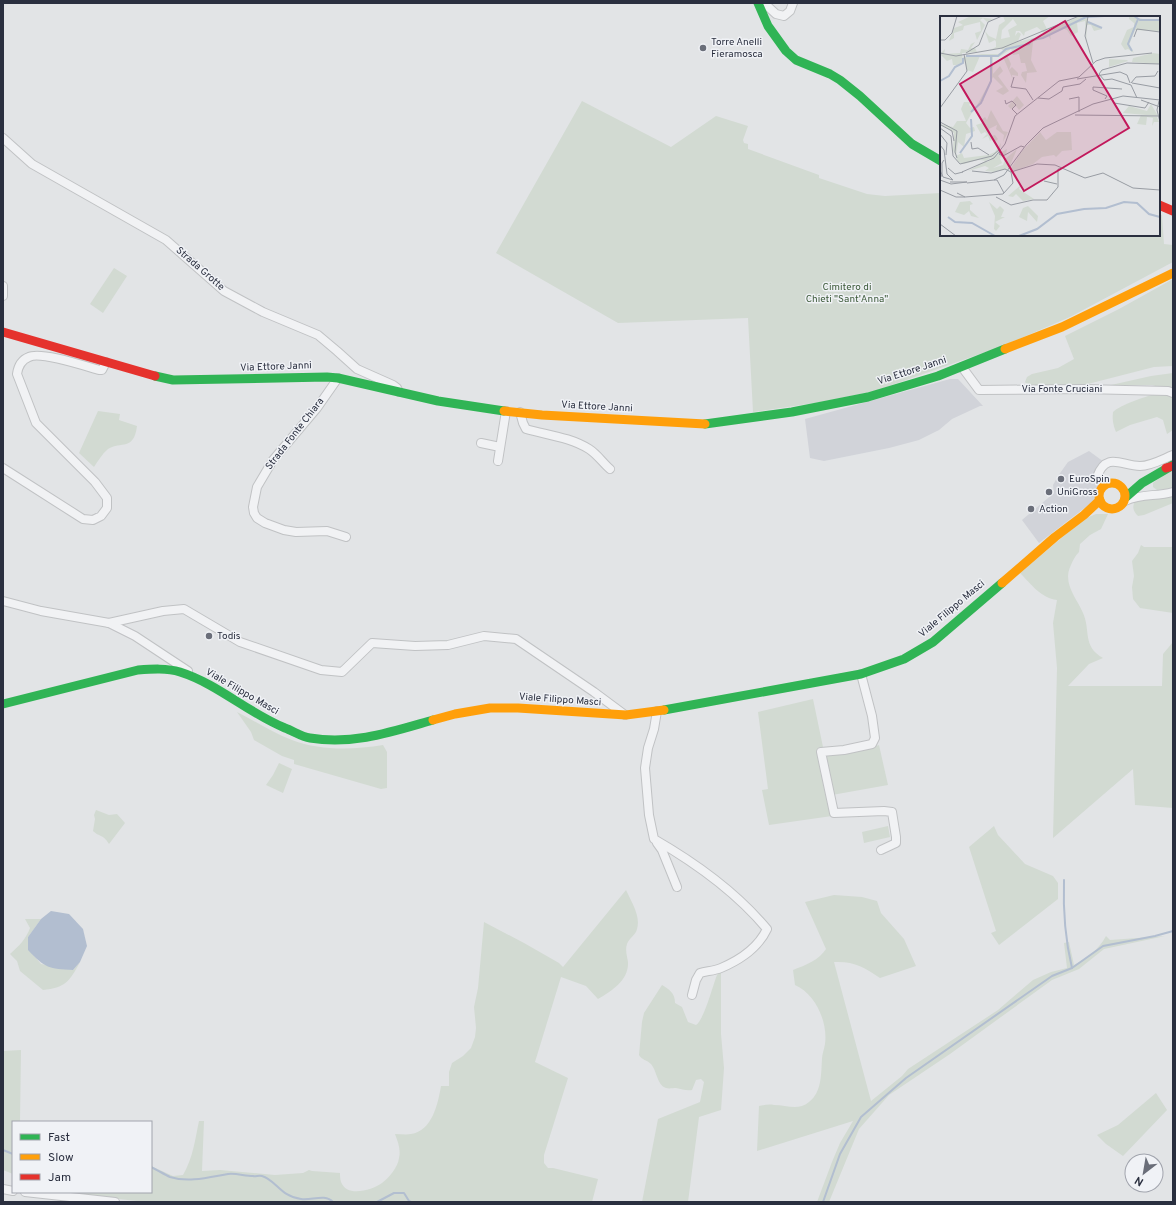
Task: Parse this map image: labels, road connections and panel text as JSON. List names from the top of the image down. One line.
{"streets":{"street":["Strada Grotte","Via Ettore Janni","Via Fonte Cruciani","Strada Fonte Chiara","Viale Filippo Masci"]},"crossings":[["Strada Grotte","Via Ettore Janni"],["Via Ettore Janni","Via Fonte Cruciani"],["Via Ettore Janni","Strada Fonte Chiara"]],"parks":["Cimitero di Chieti \"Sant'Anna\""],"places":["Torre Anelli Fieramosca","EuroSpin","UniGross","Action","Todis"],"legend":["Fast","Slow","Jam"],"north":"bottom left"}
